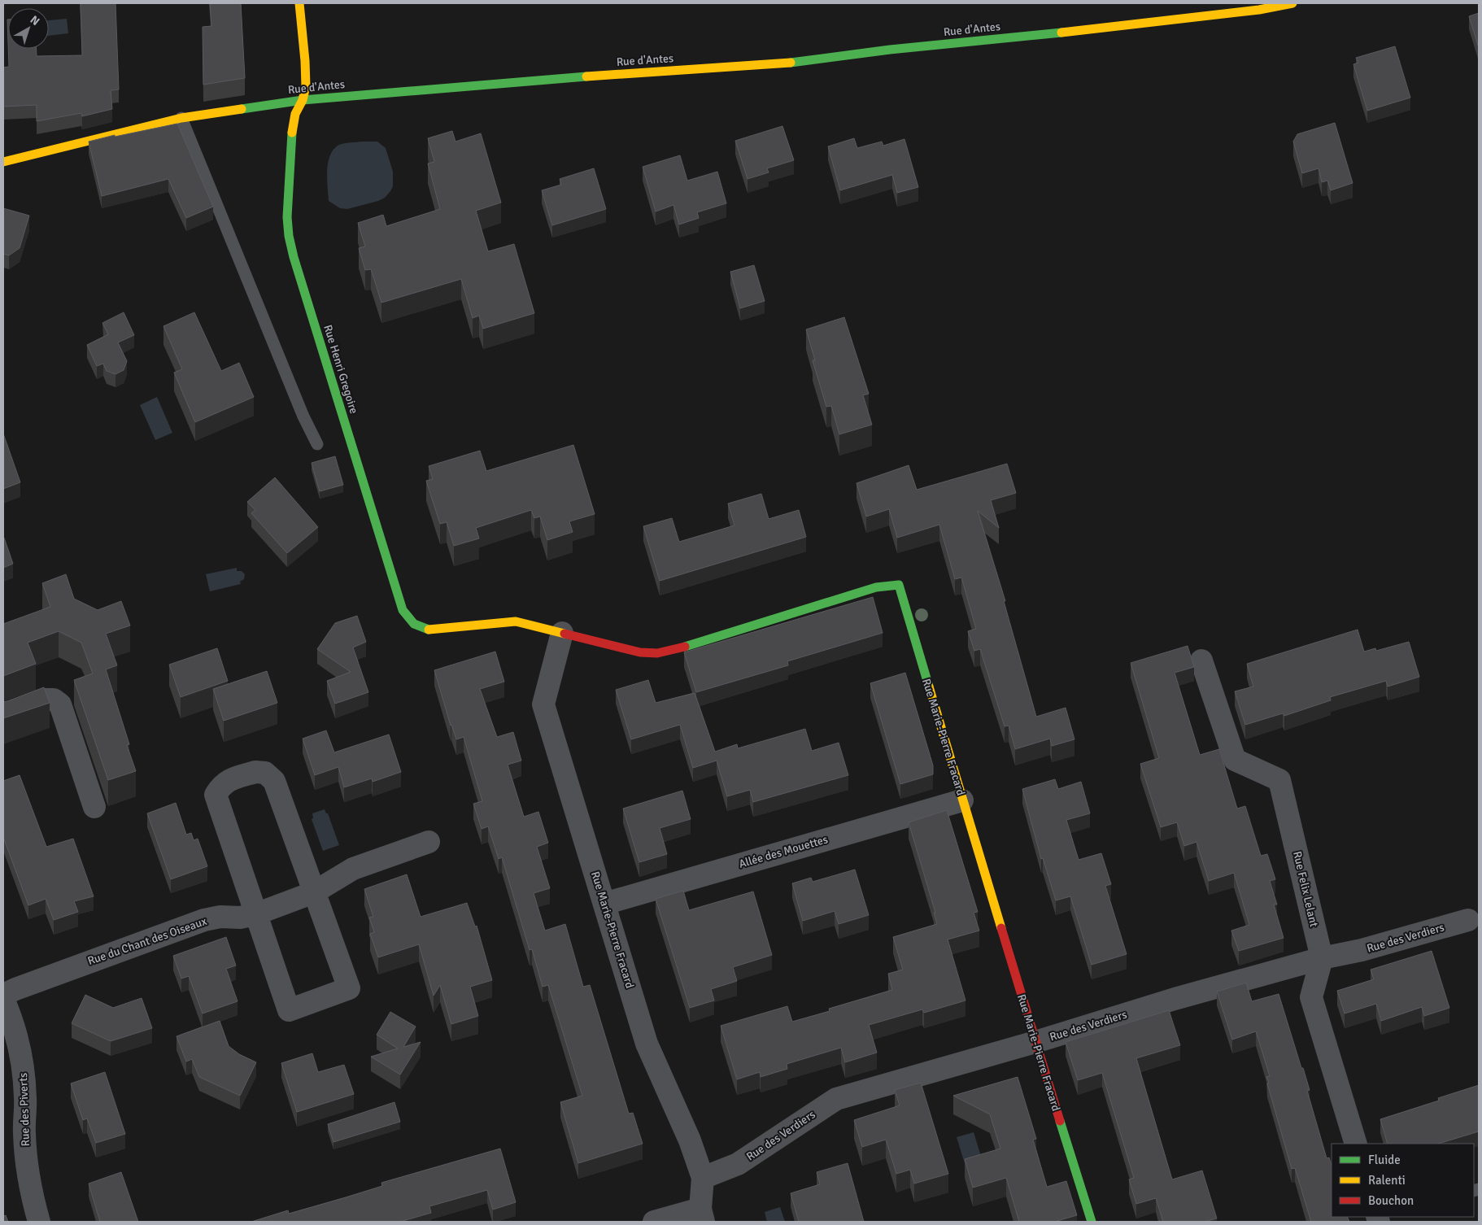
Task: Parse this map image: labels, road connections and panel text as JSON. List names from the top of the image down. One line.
{"streets":{"street":["Rue d'Antes","Rue Henri Gregoire","Rue Marie-Pierre Fracard","Allée des Mouettes","Rue Felix Lelant","Rue des Verdiers","Rue du Chant des Oiseaux","Rue des Piverts"]},"crossings":[["Rue d'Antes","Rue Henri Gregoire"],["Rue Henri Gregoire","Rue Marie-Pierre Fracard"],["Rue Marie-Pierre Fracard","Allée des Mouettes"],["Rue Marie-Pierre Fracard","Rue des Verdiers"],["Rue Felix Lelant","Rue des Verdiers"]],"legend":["Fluide","Ralenti","Bouchon"],"north":"top right"}
